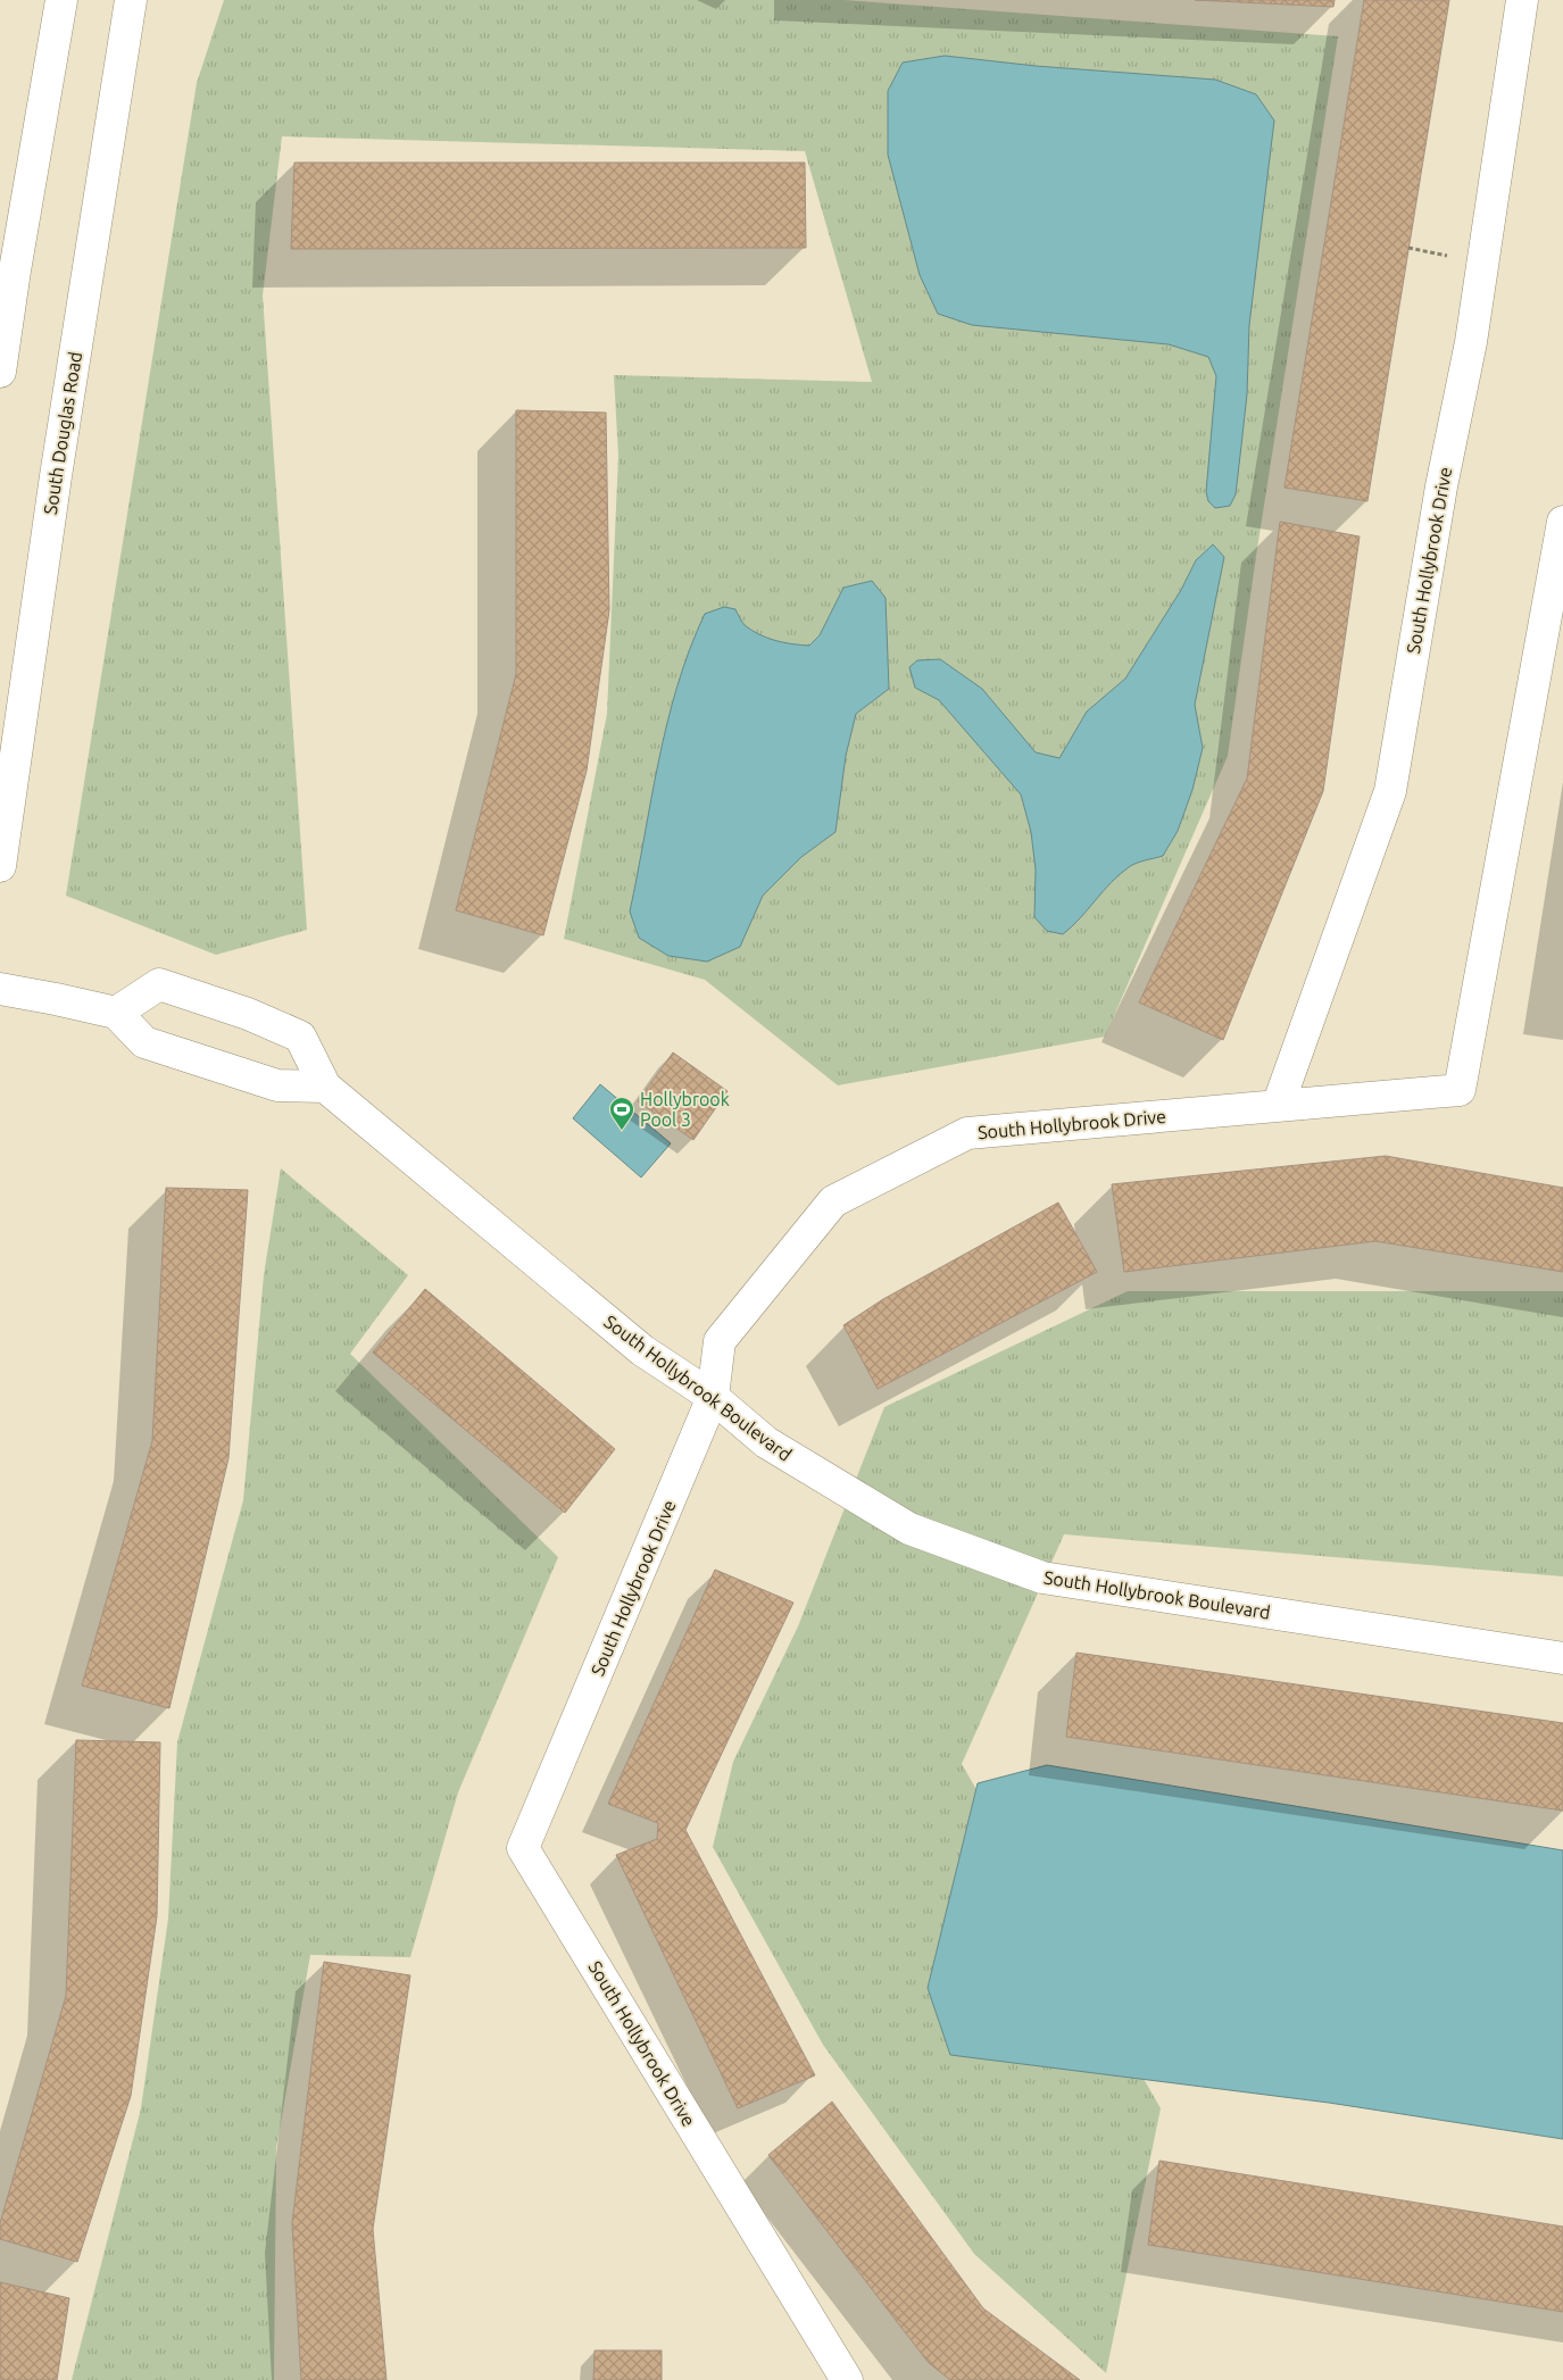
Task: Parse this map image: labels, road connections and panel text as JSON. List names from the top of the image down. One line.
{"streets":{"street":["South Douglas Road","South Hollybrook Drive","South Hollybrook Boulevard"]},"crossings":[["South Hollybrook Drive","South Hollybrook Boulevard"]],"places":{"sports":["Hollybrook Pool 3"]}}
